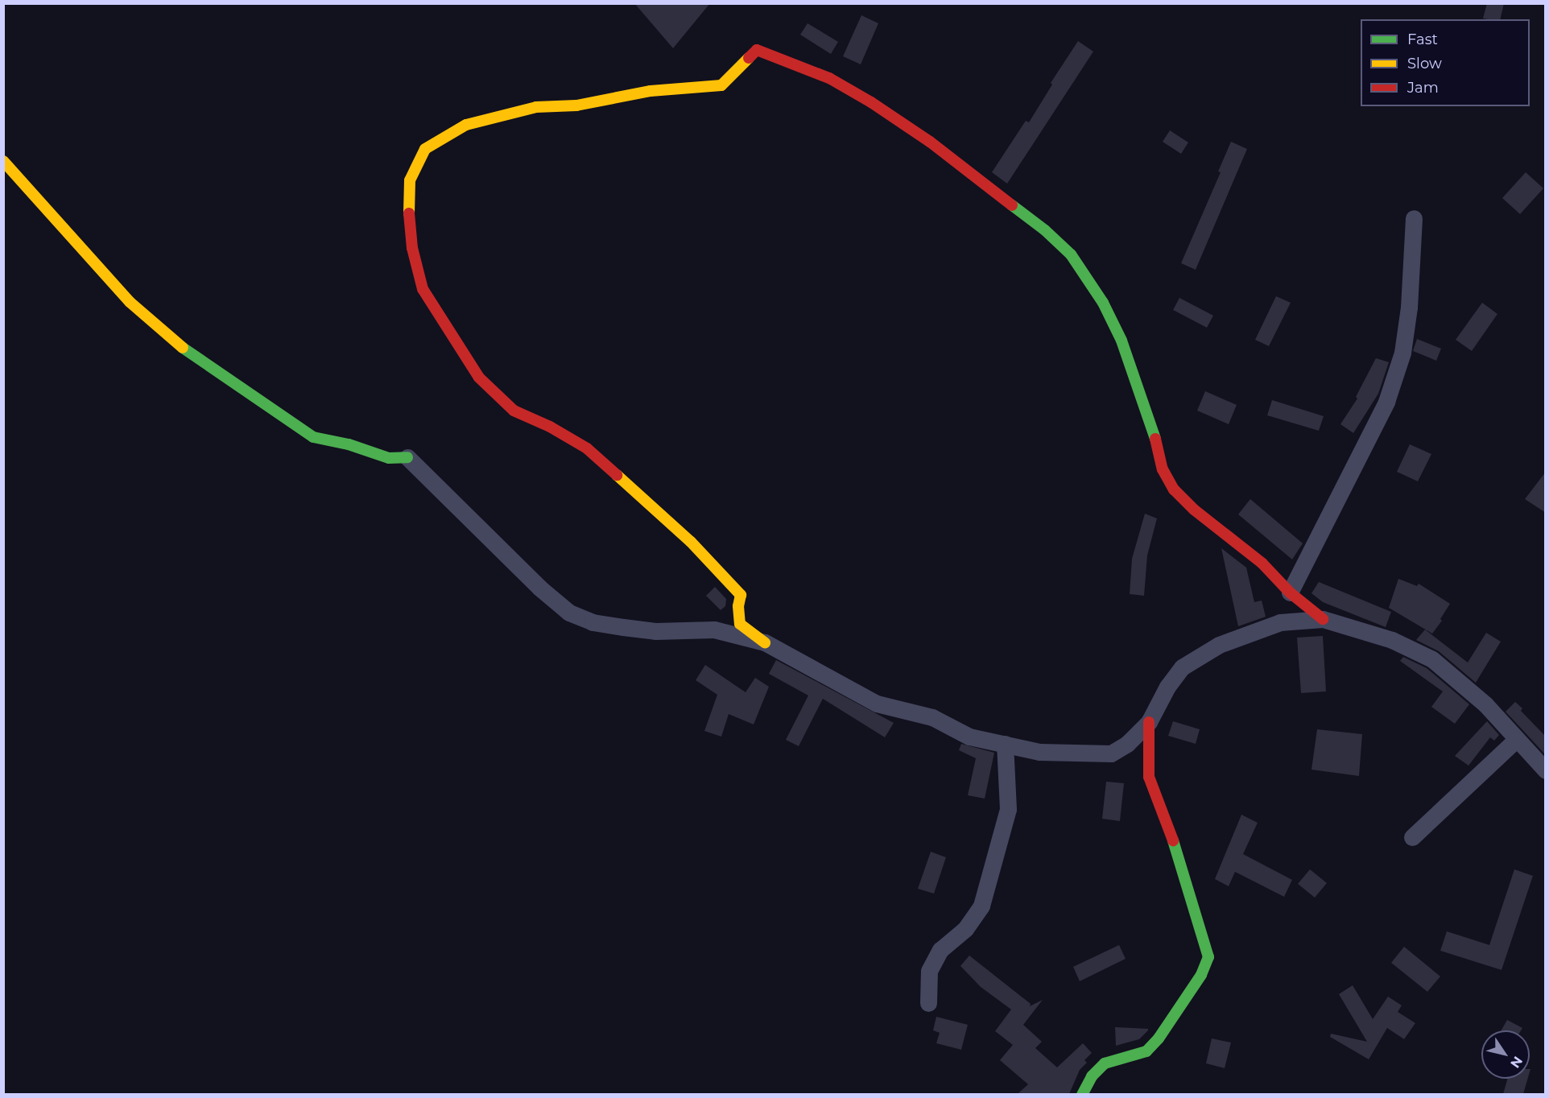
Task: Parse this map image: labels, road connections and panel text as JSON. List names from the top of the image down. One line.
{"legend":["Fast","Slow","Jam"],"north":"bottom right"}
